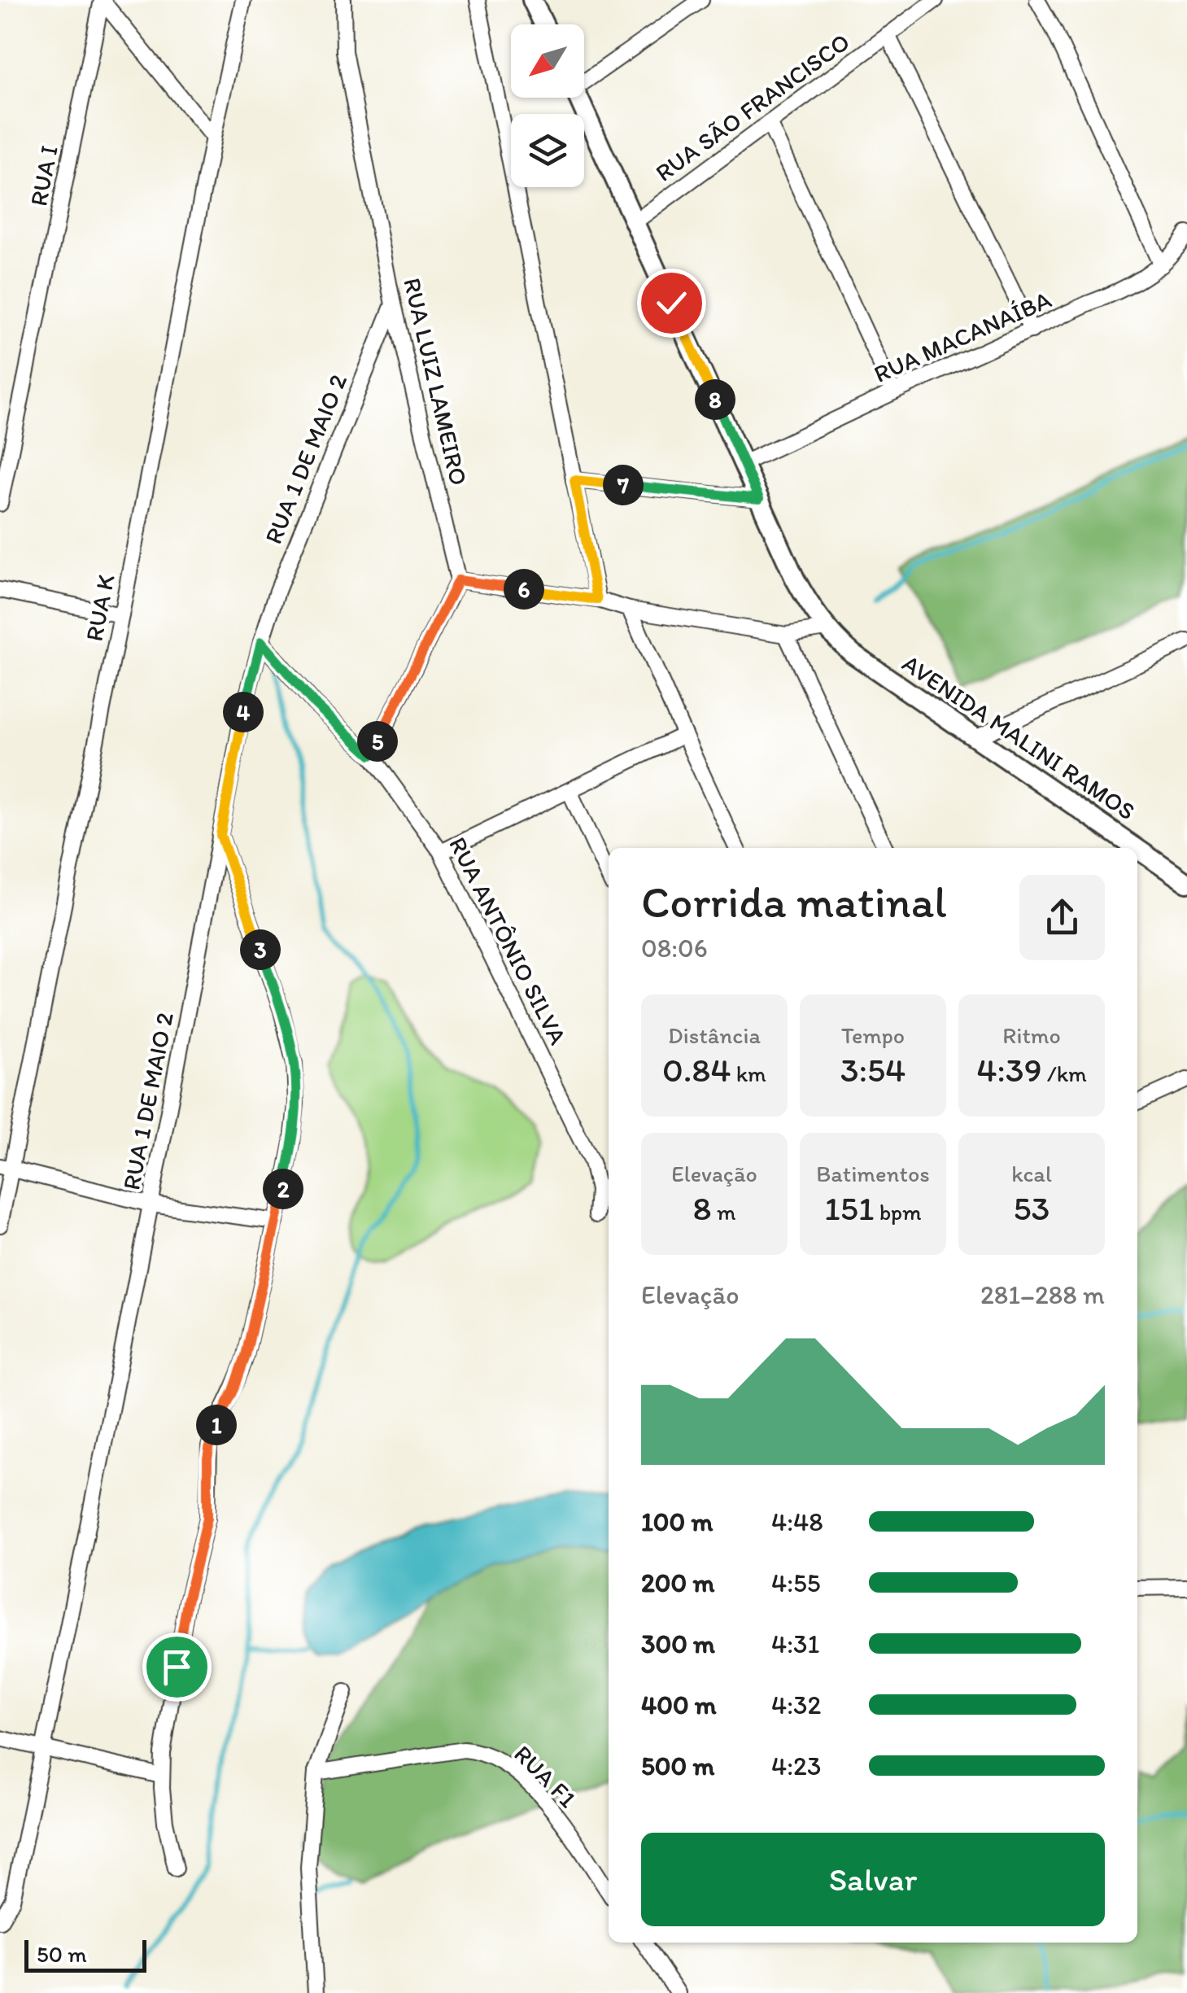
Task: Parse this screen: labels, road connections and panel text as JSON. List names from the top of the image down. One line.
{"streets":{"street":["RUA SÃO FRANCISCO","RUA I","RUA MACANAÍBA","RUA LUIZ LAMEIRO","RUA 1 DE MAIO 2","RUA K","AVENIDA MALINI RAMOS","RUA ANTÔNIO SILVA","RUA F1"]},"crossings":[["RUA SÃO FRANCISCO","AVENIDA MALINI RAMOS"],["RUA MACANAÍBA","AVENIDA MALINI RAMOS"],["RUA LUIZ LAMEIRO","RUA 1 DE MAIO 2"],["RUA 1 DE MAIO 2","RUA ANTÔNIO SILVA"]],"scale_bar":"50 m","north":"bottom left","page":{"pins":["8","7","6","4","5","3","2","1"],"heading":["Corrida matinal","08:06"],"stats":[["Distância","0.84 km"],["Tempo","3:54"],["Ritmo","4:39 /km"],["Elevação","8 m"],["Batimentos","151 bpm"],["kcal","53"]],"chart":["Elevação","281–288 m"],"list":[{"name":"100 m","note":"4:48"},{"name":"200 m","note":"4:55"},{"name":"300 m","note":"4:31"},{"name":"400 m","note":"4:32"},{"name":"500 m","note":"4:23"}],"buttons":"Salvar","scale":"50 m"}}
